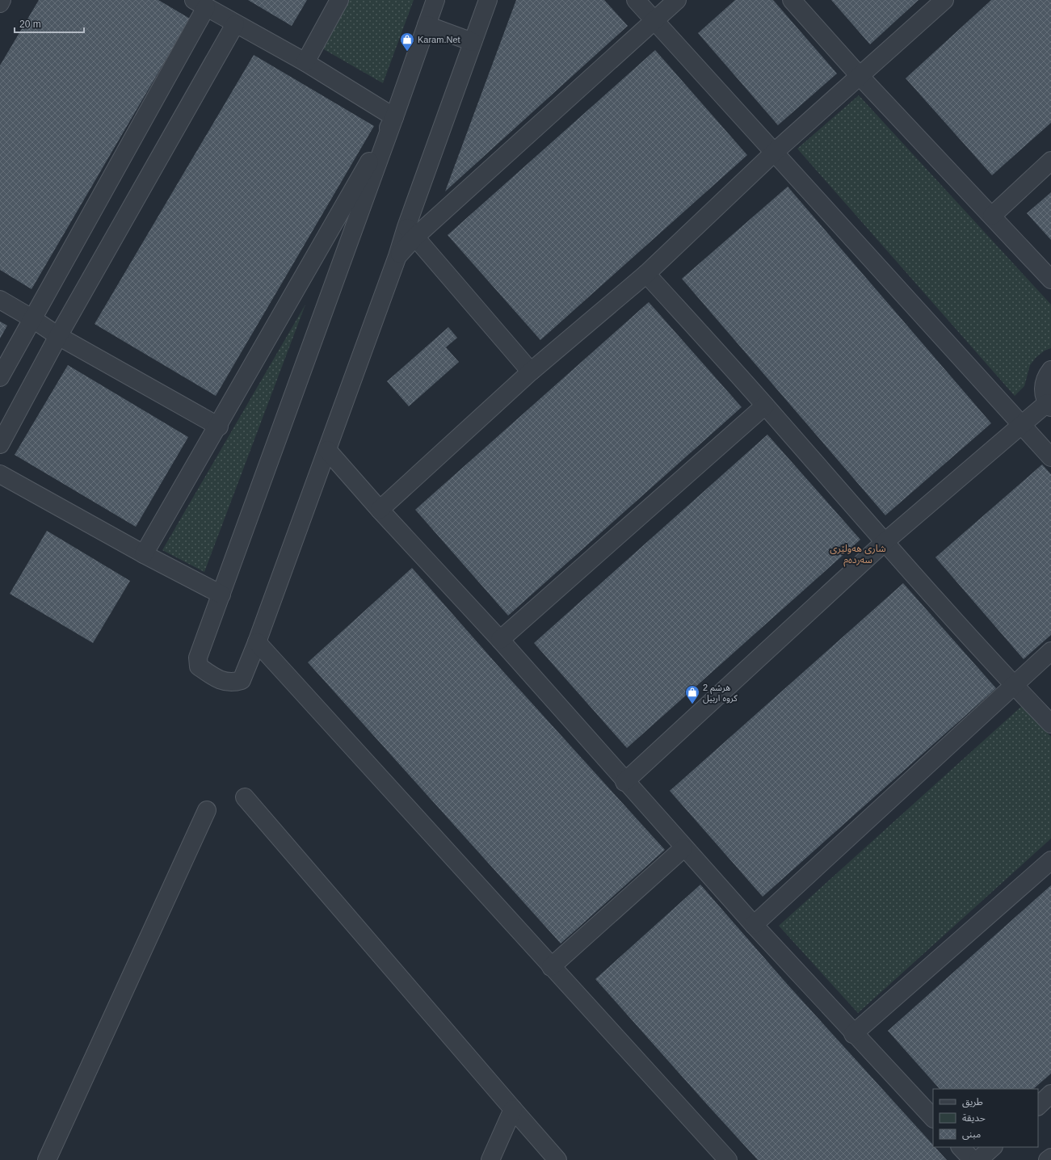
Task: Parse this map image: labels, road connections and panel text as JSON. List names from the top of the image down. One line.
{"districts":["شاری هه‌ولێری سه‌رده‌م"],"places":{"shop":["Karam.Net","هرشم 2 كروه اربيل"]},"legend":["طريق","حديقة","مبنى"],"scale_bar":"20 m"}
